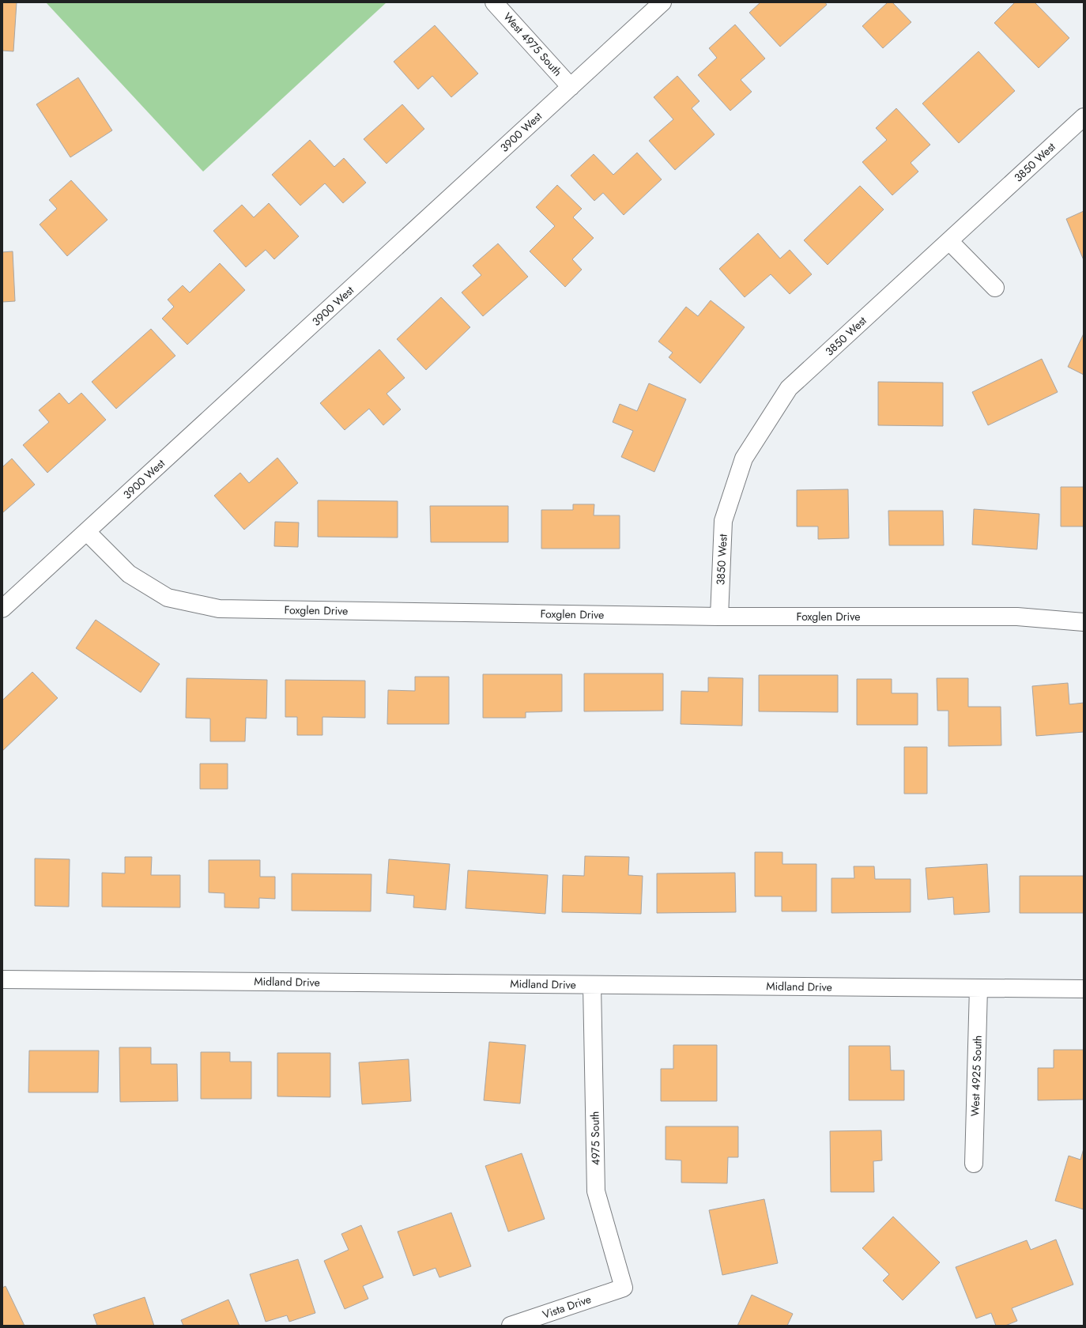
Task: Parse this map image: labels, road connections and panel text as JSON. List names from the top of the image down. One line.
{"streets":{"street":["West 4975 South","3900 West","3850 West","Foxglen Drive","Midland Drive","West 4925 South","4975 South","Vista Drive"]},"crossings":[["West 4975 South","3900 West"],["3900 West","Foxglen Drive"],["3850 West","Foxglen Drive"],["Midland Drive","West 4925 South"],["Midland Drive","4975 South"],["4975 South","Vista Drive"]]}
